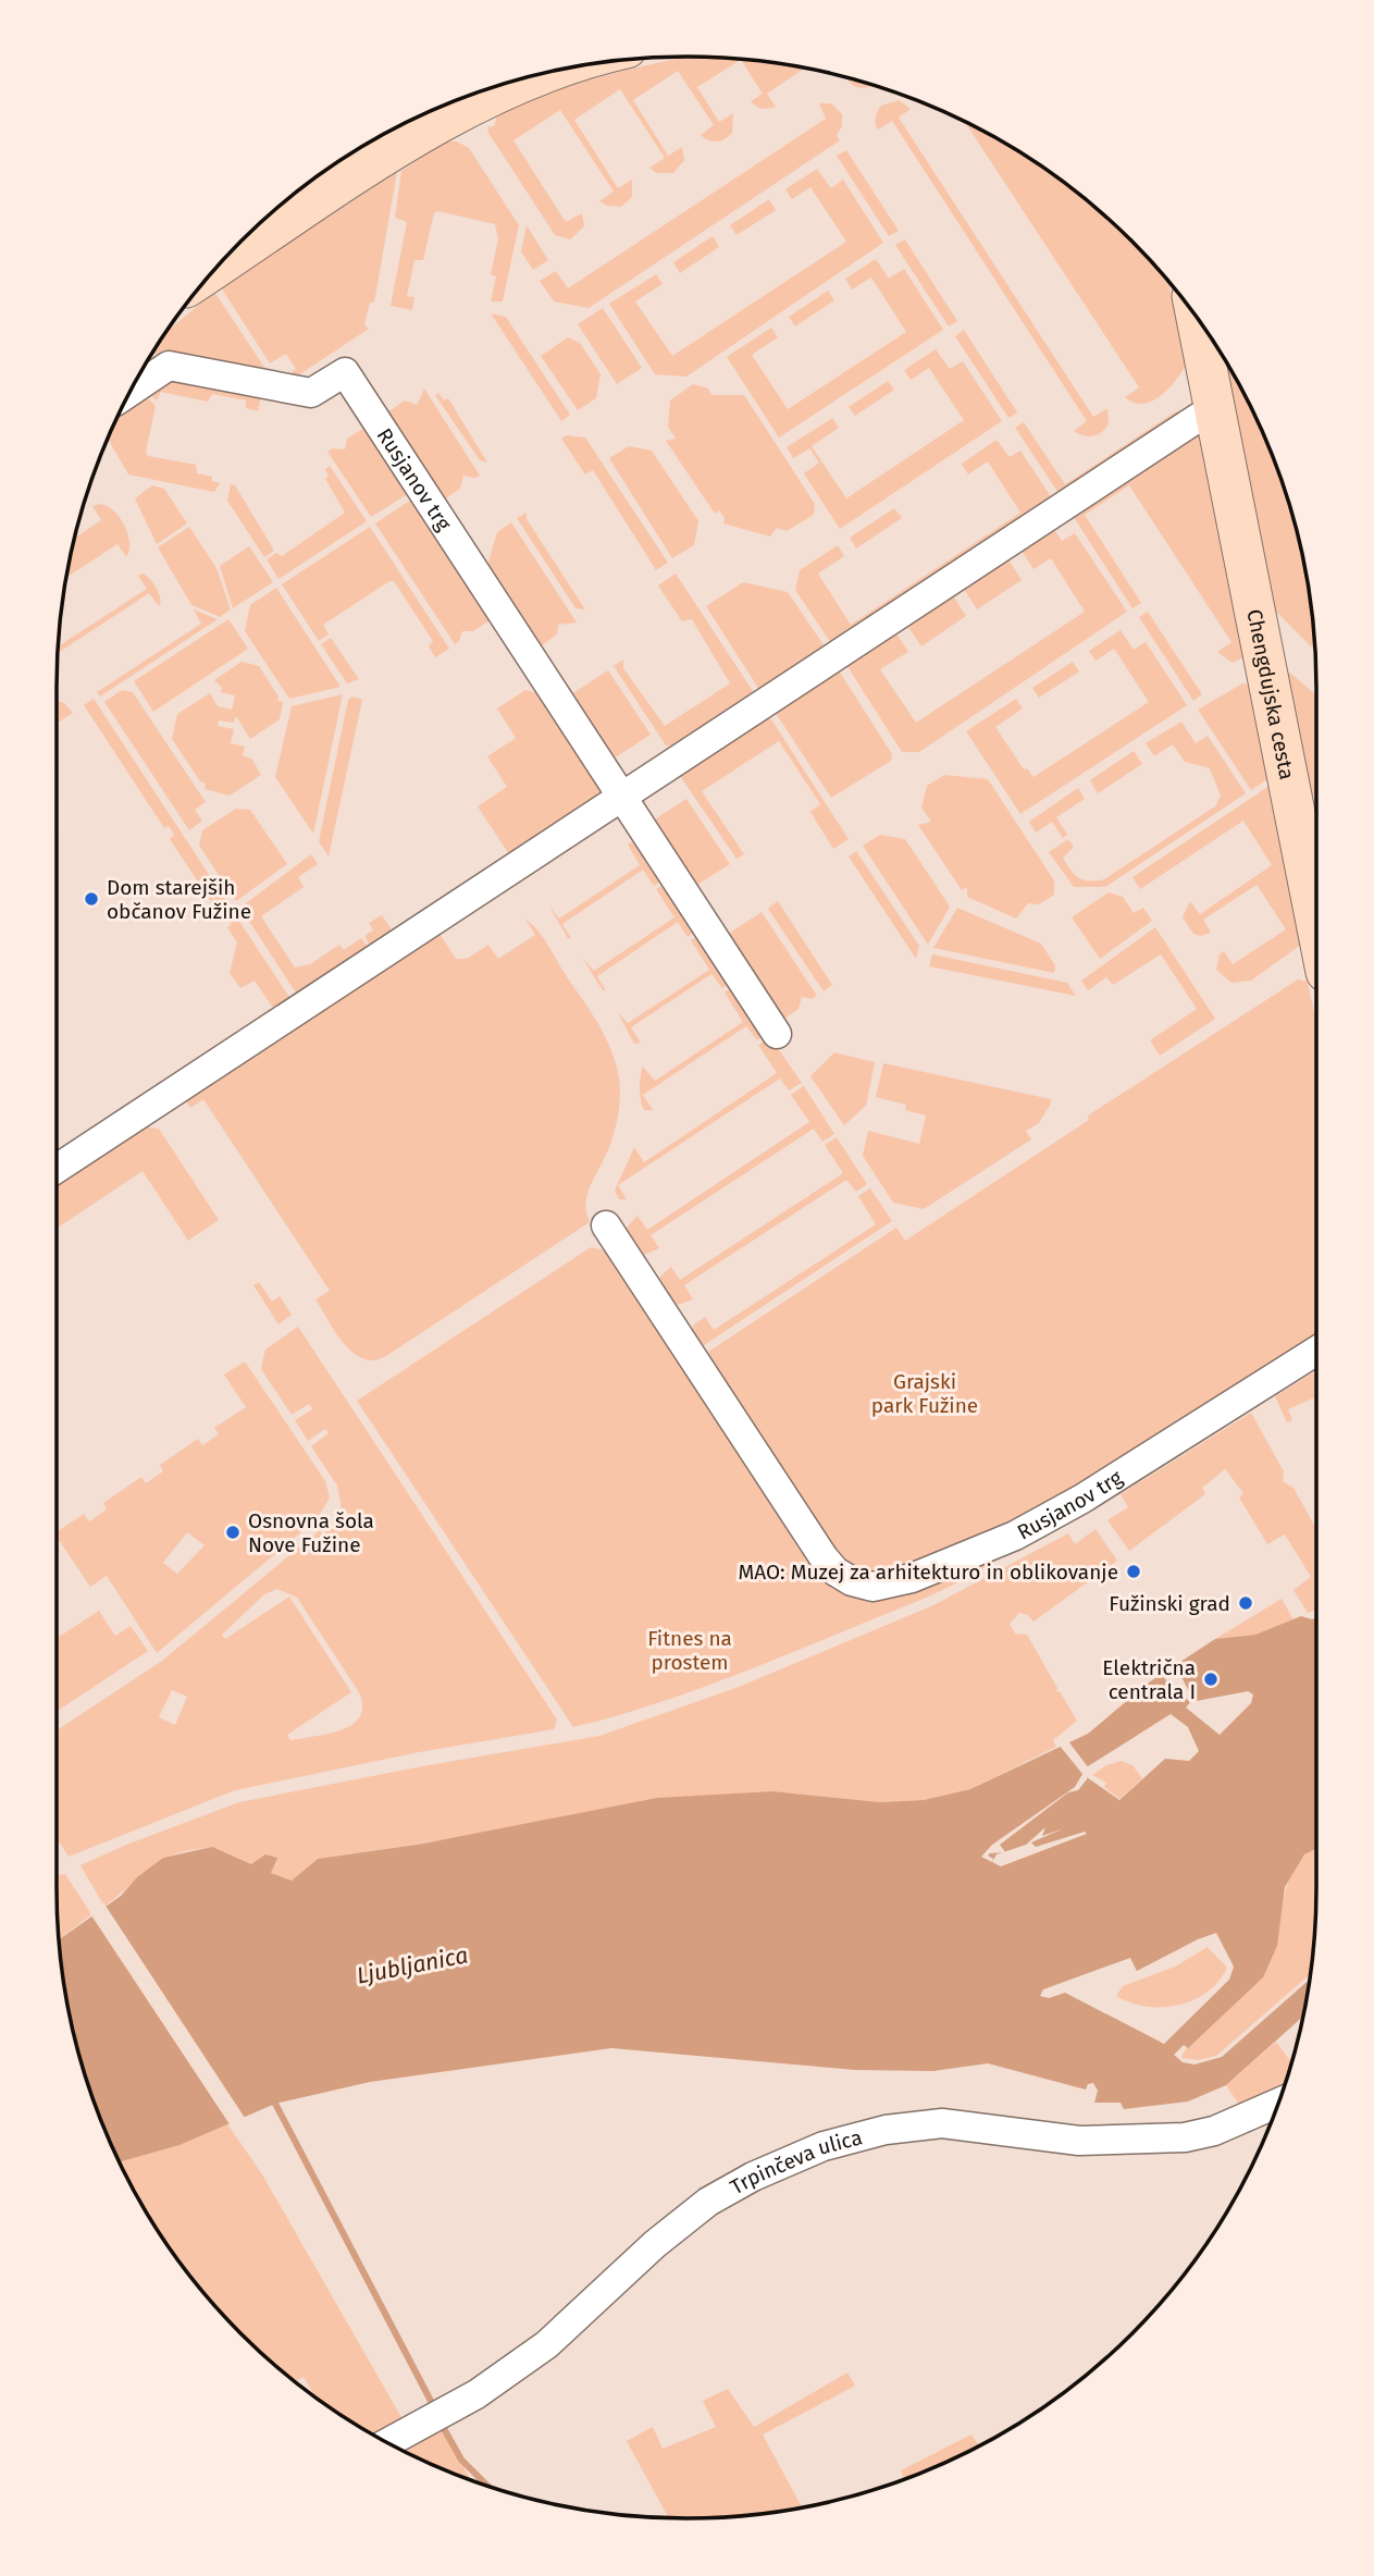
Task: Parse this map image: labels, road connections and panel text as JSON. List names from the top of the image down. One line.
{"streets":{"street":["Rusjanov trg","Chengdujska cesta","Trpinčeva ulica"]},"water":["Ljubljanica"],"parks":["Grajski park Fužine","Fitnes na prostem"],"places":["Dom starejših občanov Fužine","Osnovna šola Nove Fužine","MAO: Muzej za arhitekturo in oblikovanje","Fužinski grad","Električna centrala I"]}
